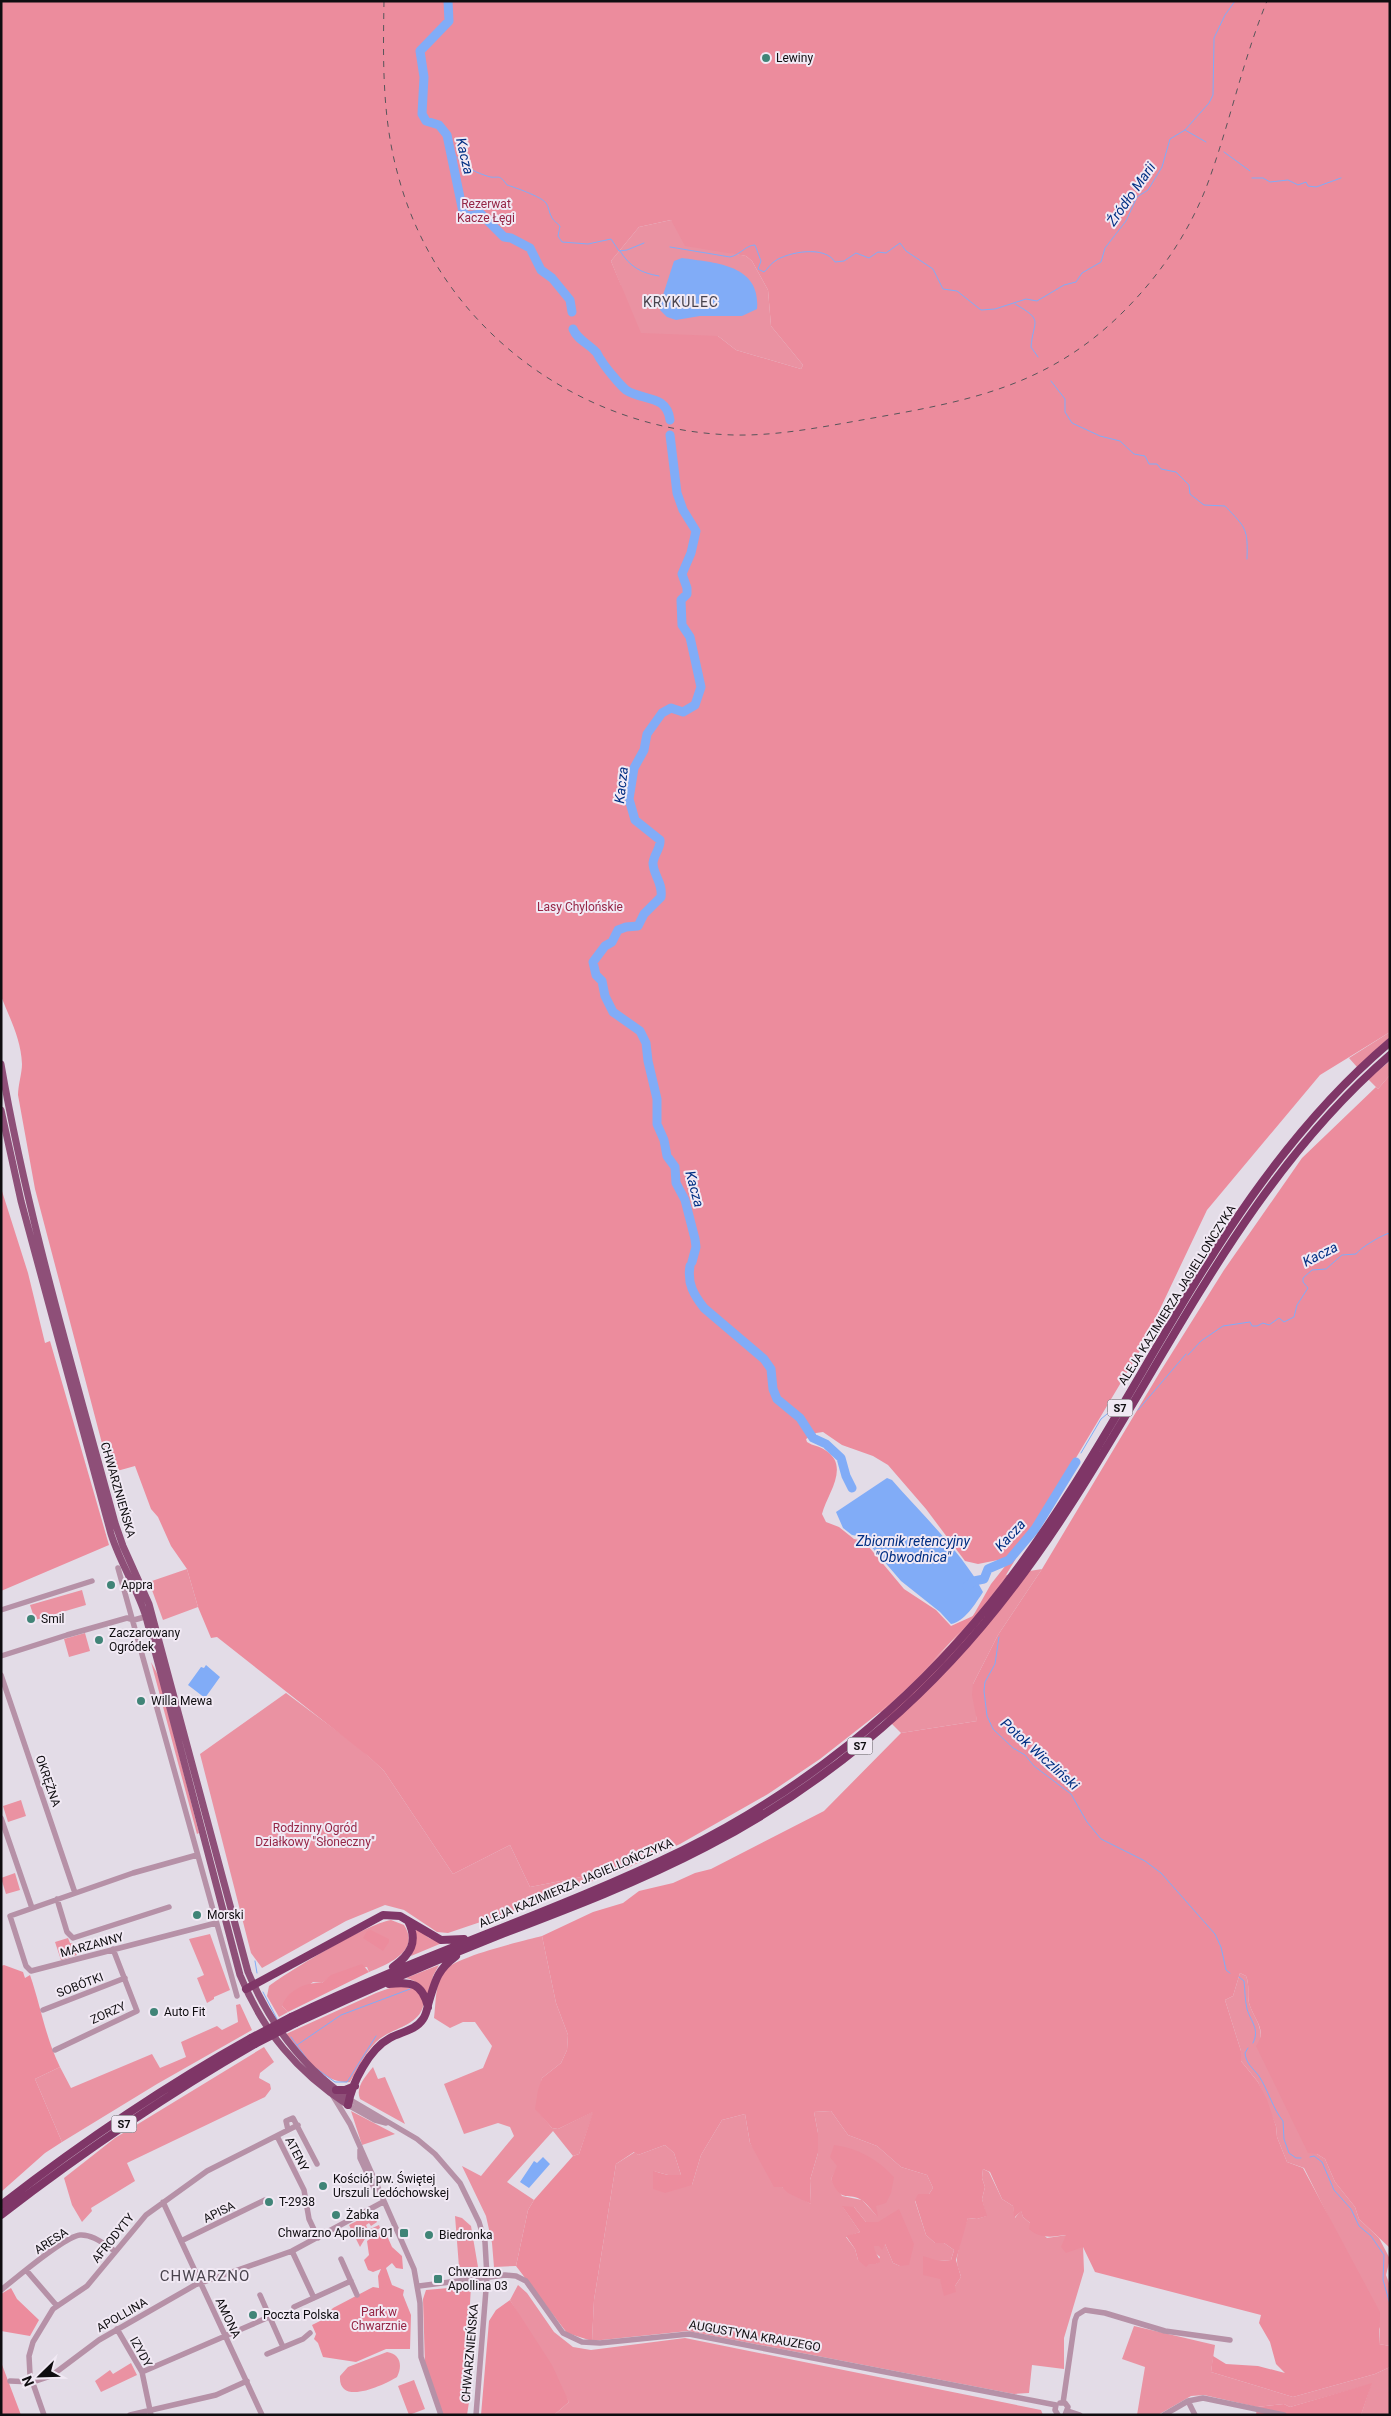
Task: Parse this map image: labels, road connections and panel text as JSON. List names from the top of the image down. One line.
{"streets":{"highway":["ALEJA KAZIMIERZA JAGIELLOŃCZYKA","S7"],"main road":["CHWARZNIEŃSKA"],"street":["OKRĘŻNA","MARZANNY","SOBÓTKI","ZORZY","ATENY","APISA","AFRODYTY","ARESA","APOLLINA","AMONA","AUGUSTYNA KRAUZEGO","IZYDY"]},"crossings":[["CHWARZNIEŃSKA","APOLLINA"],["CHWARZNIEŃSKA","AUGUSTYNA KRAUZEGO"],["MARZANNY","ZORZY"],["SOBÓTKI","ZORZY"],["ATENY","AFRODYTY"],["ATENY","APOLLINA"],["APISA","AMONA"],["AFRODYTY","ARESA"],["AFRODYTY","APOLLINA"],["AFRODYTY","AMONA"],["APOLLINA","AMONA"],["APOLLINA","IZYDY"]],"districts":["KRYKULEC","CHWARZNO"],"water":["Kacza","Źródło Marii","Zbiornik retencyjny \"Obwodnica\"","Potok Wiczliński"],"parks":["Rezerwat Kacze Łęgi","Lasy Chylońskie","Rodzinny Ogród Działkowy \"Słoneczny\"","Park w Chwarznie"],"places":{"other":["Lewiny","Appra","Smil","Zaczarowany Ogródek","Willa Mewa","Morski","Auto Fit","Kościół pw. Świętej Urszuli Ledóchowskej","T-2938","Żabka","Biedronka","Poczta Polska"],"transit":["Chwarzno Apollina 01","Chwarzno Apollina 03"]},"north":"bottom left"}
